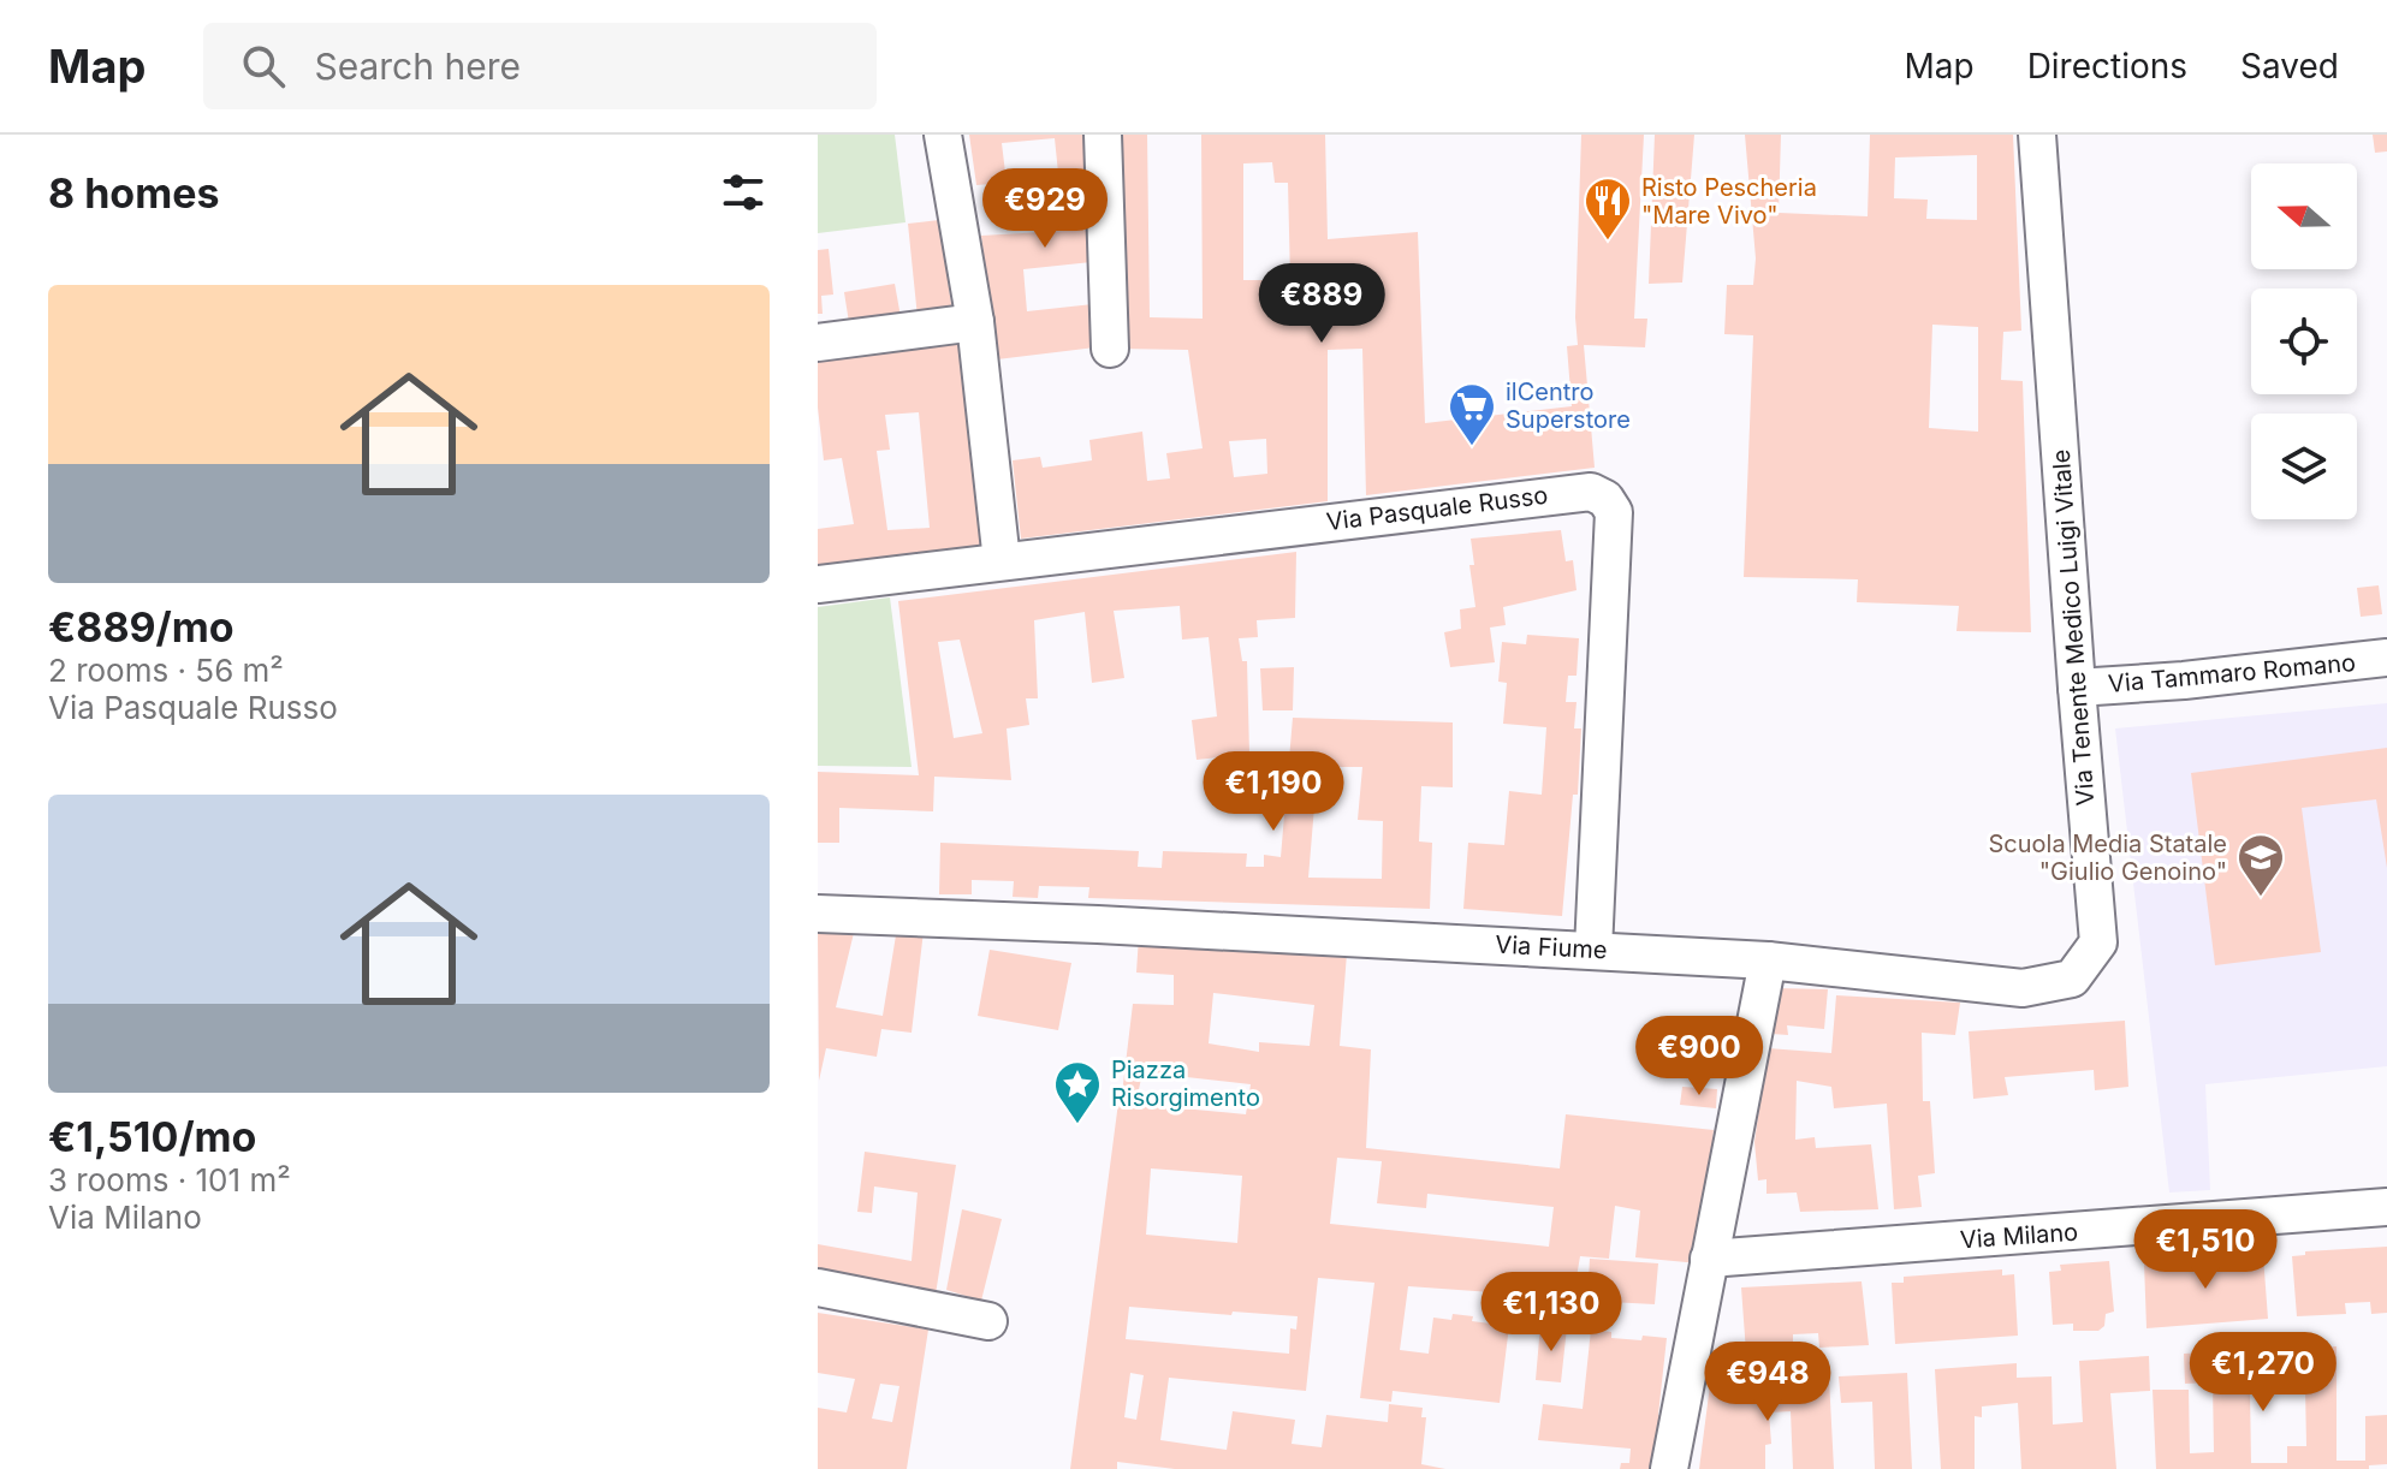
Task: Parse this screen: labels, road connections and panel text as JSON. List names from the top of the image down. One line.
{"streets":{"street":["Via Pasquale Russo","Via Tenente Medico Luigi Vitale","Via Tammaro Romano","Via Fiume","Via Milano"]},"crossings":[["Via Pasquale Russo","Via Fiume"],["Via Tenente Medico Luigi Vitale","Via Tammaro Romano"],["Via Tenente Medico Luigi Vitale","Via Fiume"]],"places":{"restaurant":["Risto Pescheria \"Mare Vivo\""],"supermarket":["ilCentro Superstore"],"school or university":["Scuola Media Statale \"Giulio Genoino\""],"place":["Piazza Risorgimento"]},"north":"left","page":{"header":"Map","search":"Search here","nav":["Map","Directions","Saved"],"heading":"8 homes","price":["€929","€889","€1,190","€900","€1,510","€1,130","€1,270","€948"],"list":[{"name":"€889/mo","note":"2 rooms · 56 m² · Via Pasquale Russo"},{"name":"€1,510/mo","note":"3 rooms · 101 m² · Via Milano"}]}}
